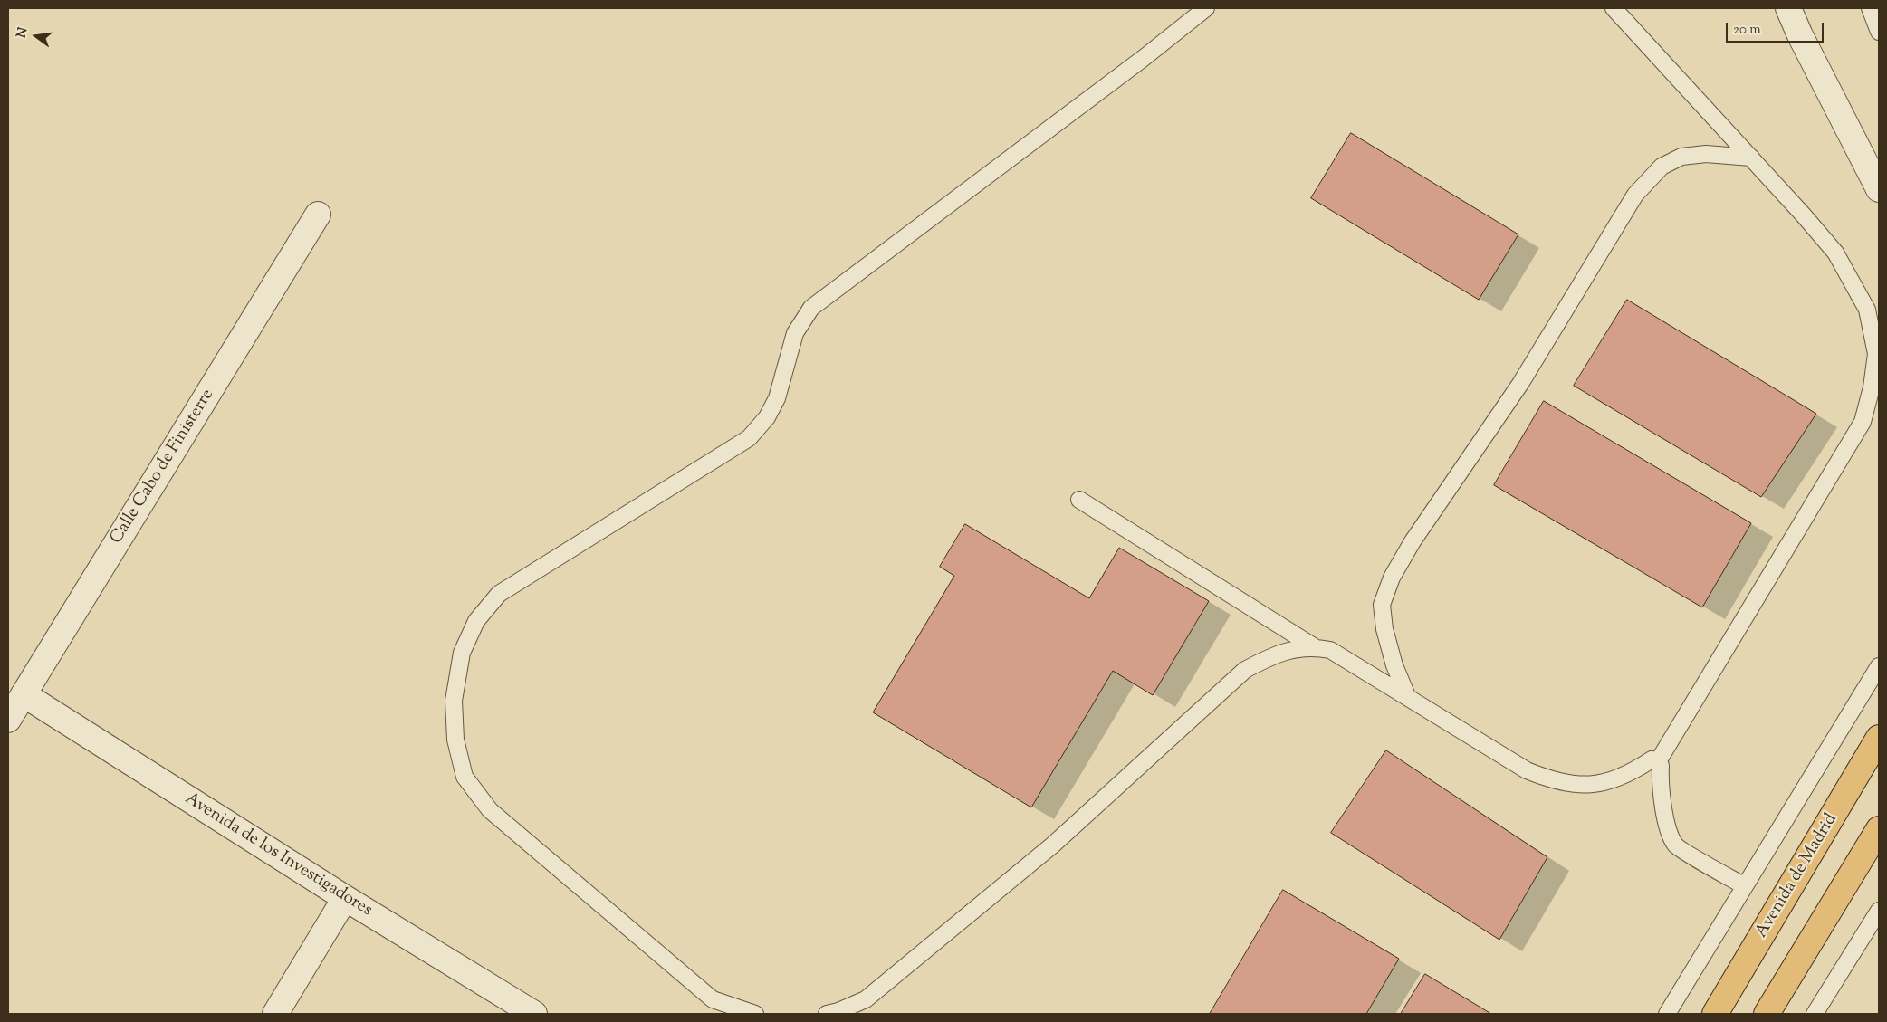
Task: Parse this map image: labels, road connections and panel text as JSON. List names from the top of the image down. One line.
{"streets":{"highway":["Avenida de Madrid"],"street":["Calle Cabo de Finisterre","Avenida de los Investigadores"]},"crossings":[["Calle Cabo de Finisterre","Avenida de los Investigadores"]],"scale_bar":"20 m","north":"left"}
